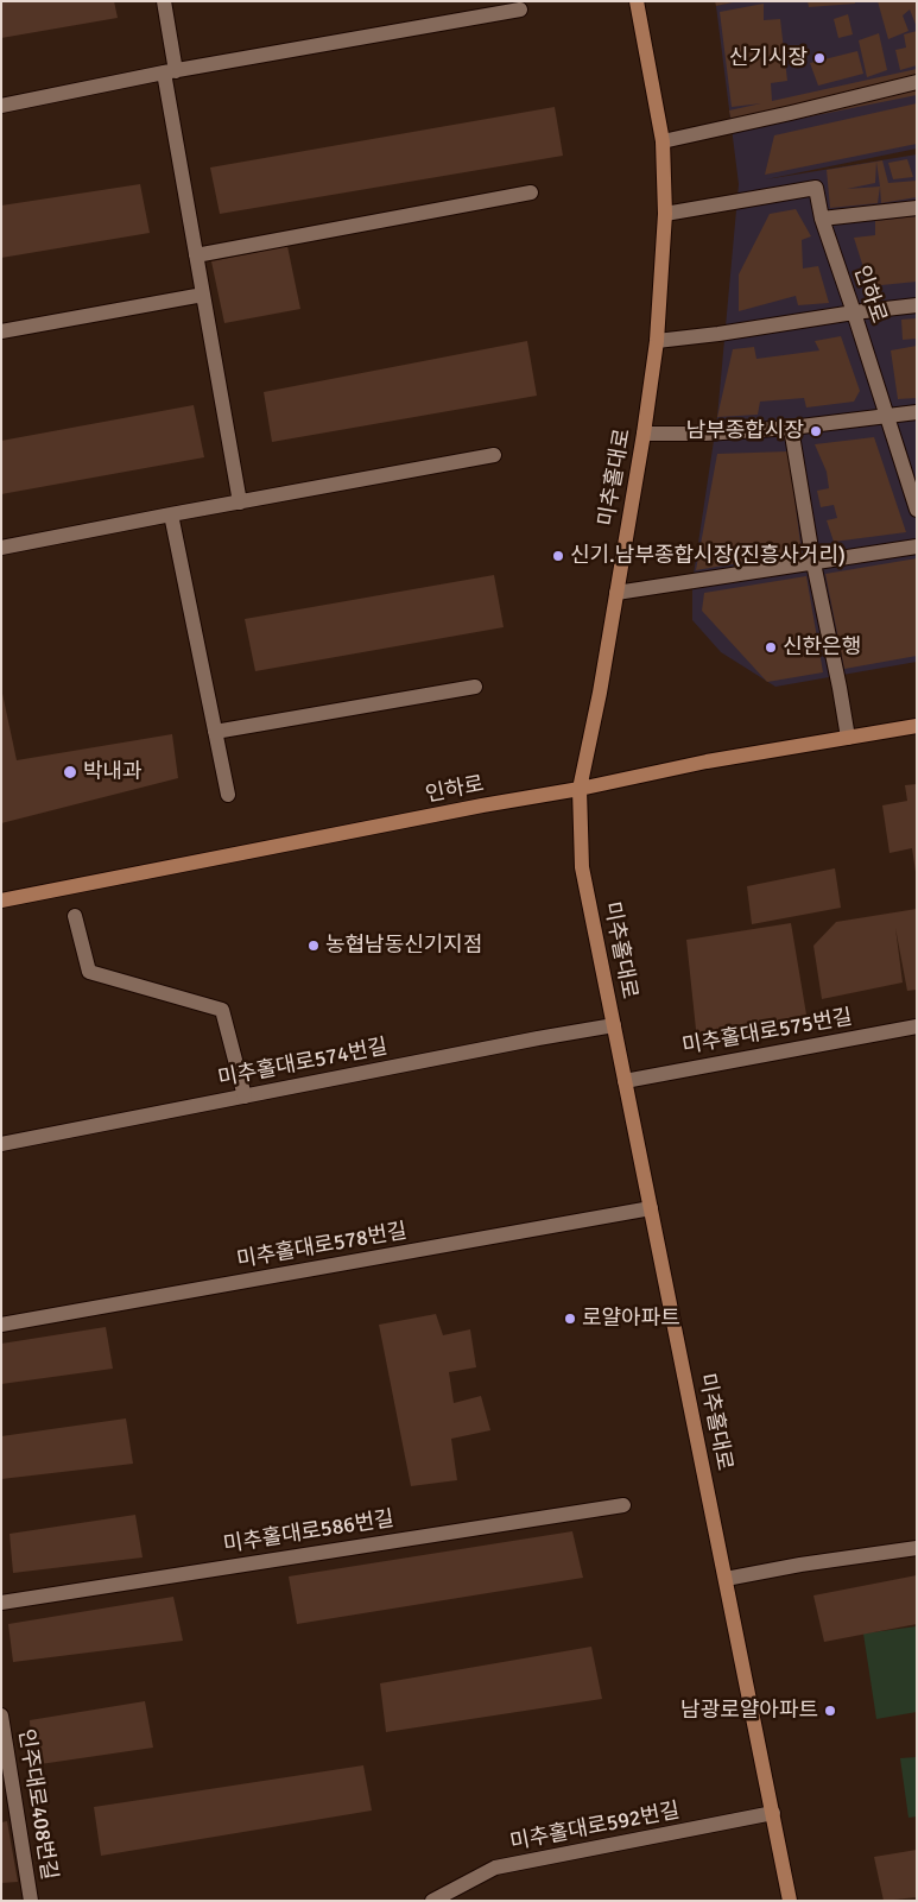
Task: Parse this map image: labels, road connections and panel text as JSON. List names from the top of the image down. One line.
{"streets":{"main road":["인하로","미추홀대로"],"street":["미추홀대로575번길","미추홀대로574번길","미추홀대로578번길","미추홀대로586번길","인주대로408번길","미추홀대로592번길"]},"crossings":[["인하로","미추홀대로"],["미추홀대로","미추홀대로575번길"],["미추홀대로","미추홀대로574번길"],["미추홀대로","미추홀대로578번길"],["미추홀대로","미추홀대로592번길"]],"places":["신기시장","남부종합시장","신기.남부종합시장(진흥사거리)","신한은행","박내과","농협남동신기지점","로얄아파트","남광로얄아파트"]}
